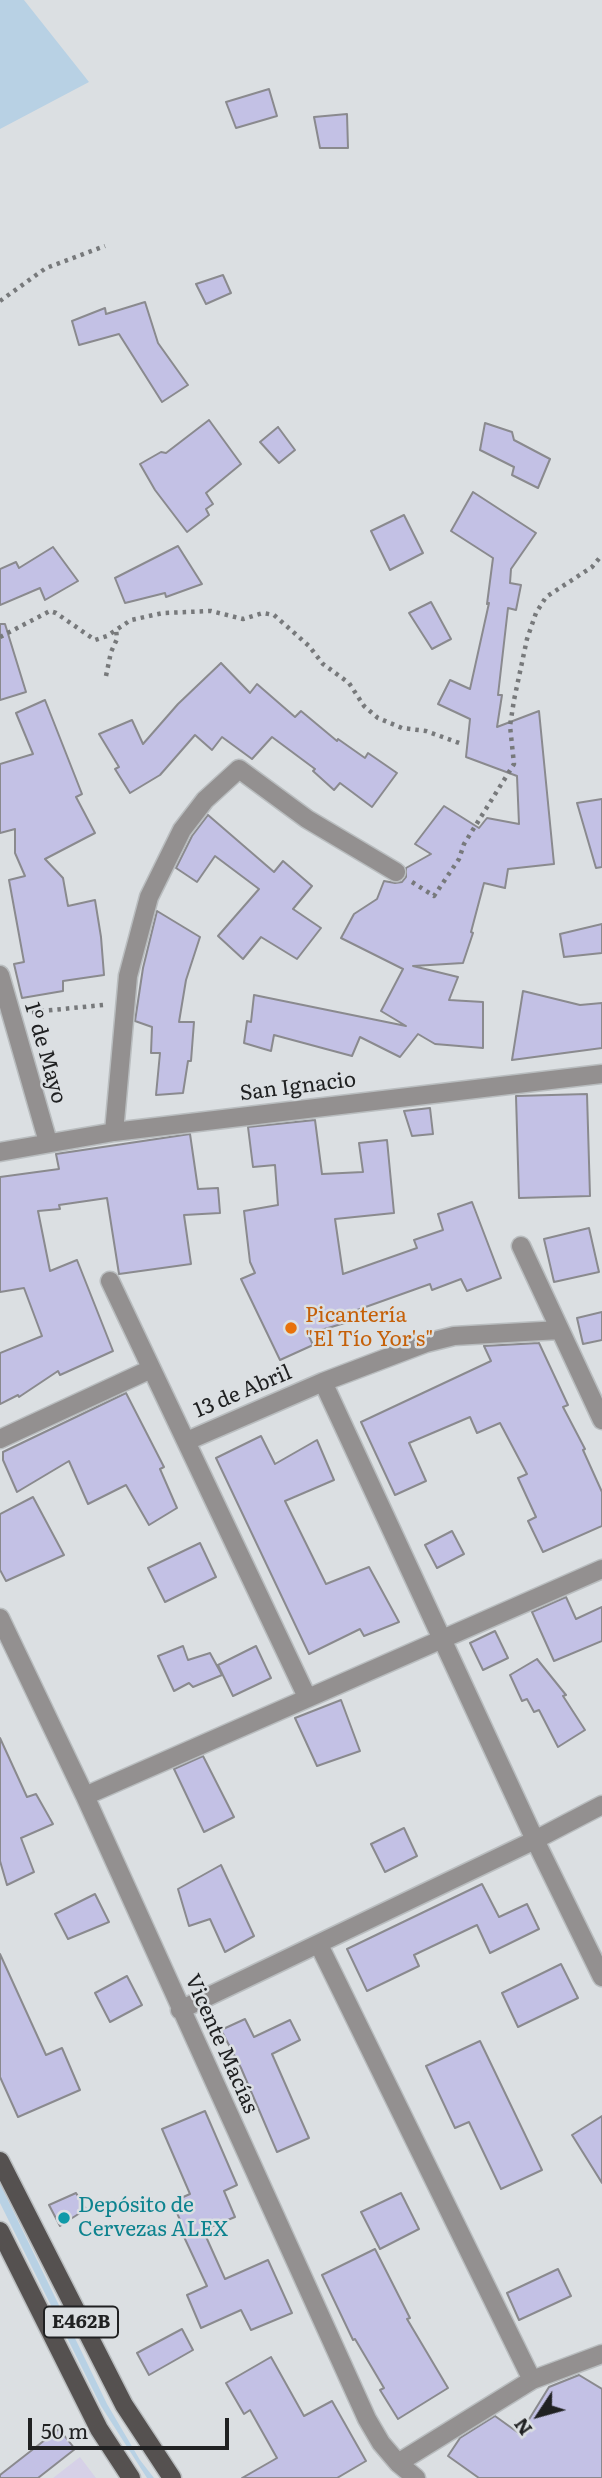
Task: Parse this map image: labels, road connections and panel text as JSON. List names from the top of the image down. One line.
{"streets":{"main road":["E462B"],"street":["1º de Mayo","San Ignacio","13 de Abril","Vicente Macías"]},"crossings":[["1º de Mayo","San Ignacio"]],"places":["Picantería \"El Tío Yor's\"","Depósito de Cervezas ALEX"],"scale_bar":"50 m","north":"bottom left"}
